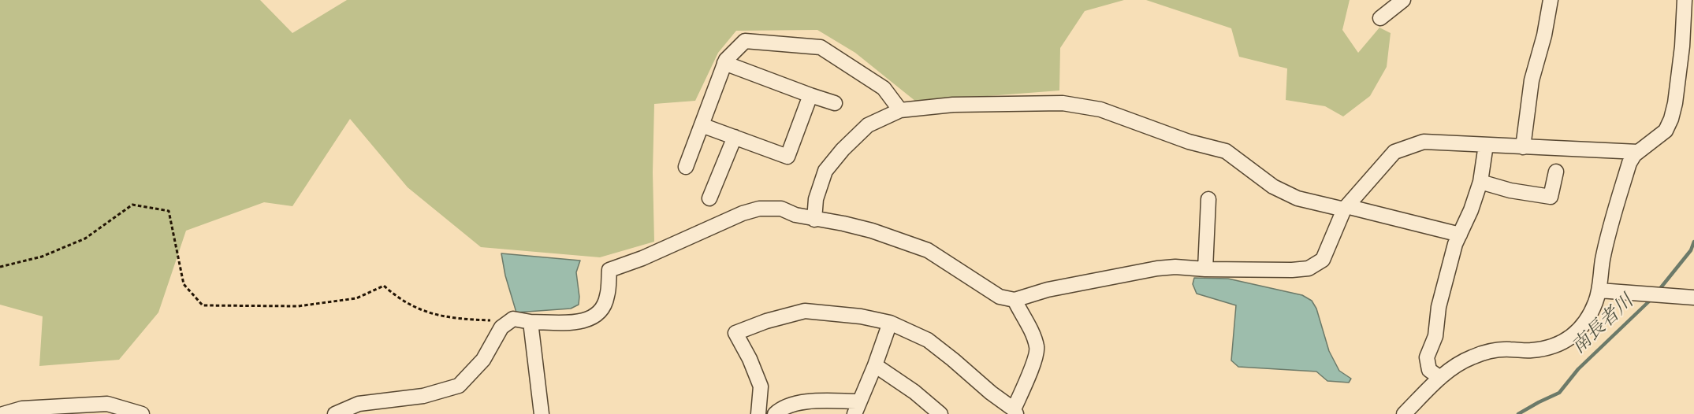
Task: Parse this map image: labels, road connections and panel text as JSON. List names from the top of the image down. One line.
{"water":["南長者川"]}
